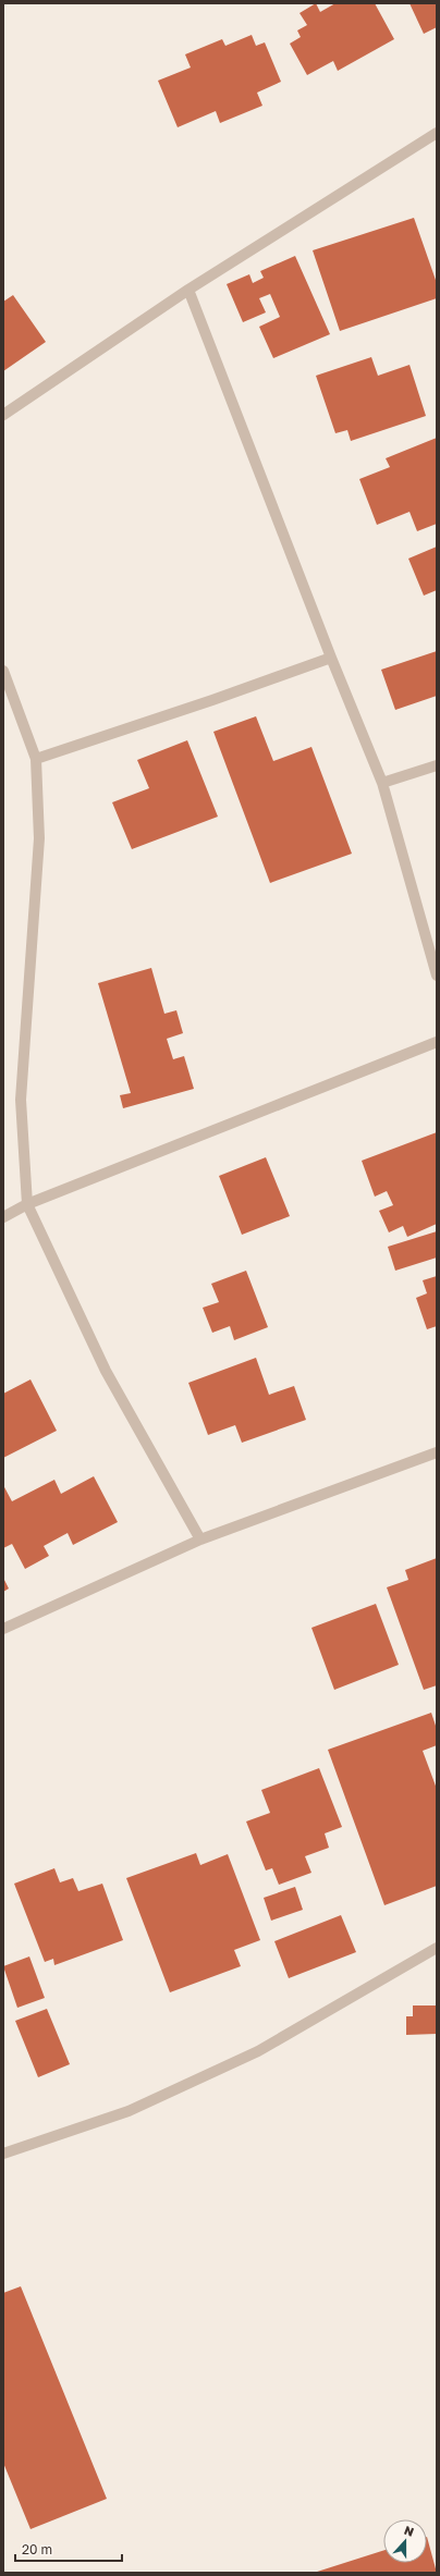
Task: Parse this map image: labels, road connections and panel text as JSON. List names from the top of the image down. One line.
{"scale_bar":"20 m","north":"top"}
